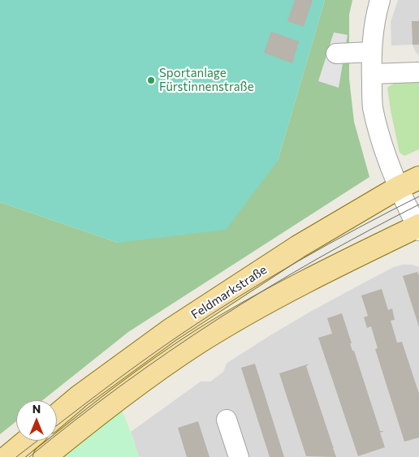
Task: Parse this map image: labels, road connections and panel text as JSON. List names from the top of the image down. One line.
{"streets":{"main road":["Feldmarkstraße"]},"places":["Sportanlage Fürstinnenstraße"],"north":"top"}
